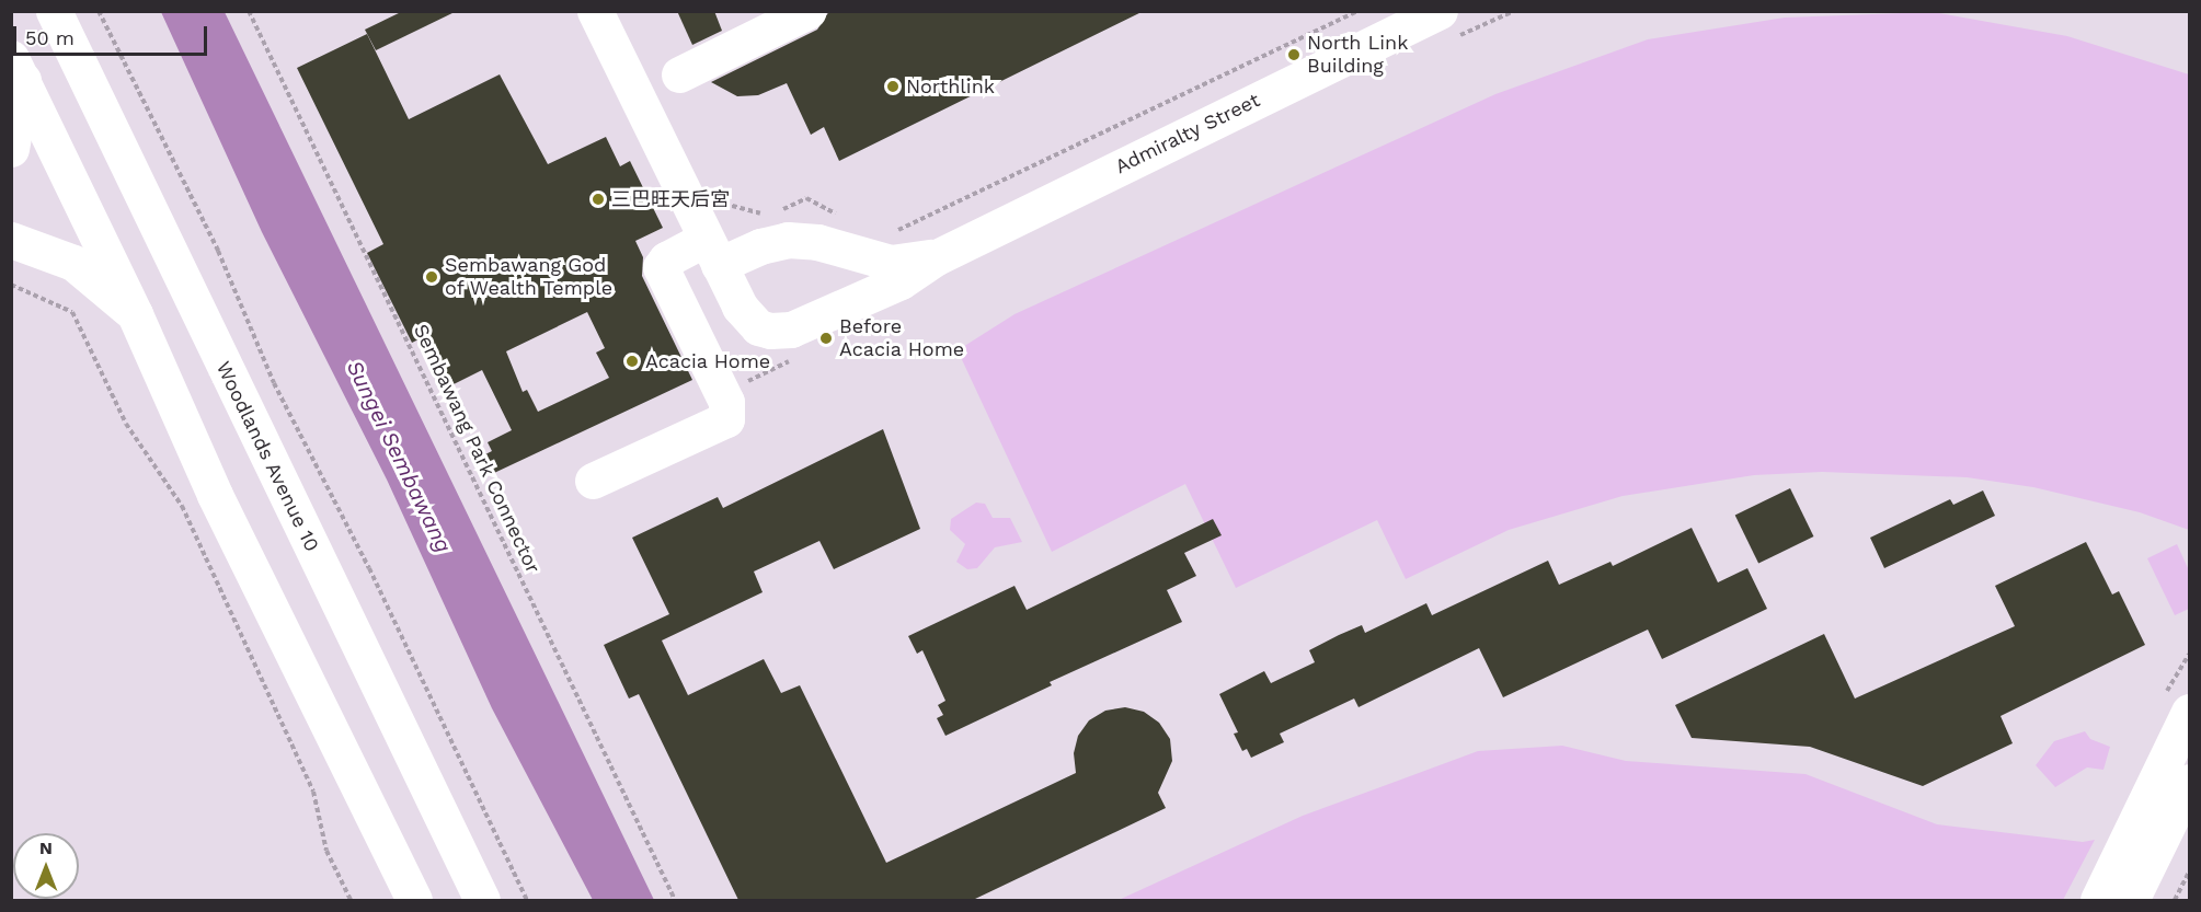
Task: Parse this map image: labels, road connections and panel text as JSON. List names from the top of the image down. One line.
{"streets":{"main road":["Admiralty Street","Woodlands Avenue 10"],"path":["Sembawang Park Connector"]},"water":["Sungei Sembawang"],"places":["North Link Building","Northlink","三巴旺天后宮","Sembawang God of Wealth Temple","Before Acacia Home","Acacia Home"],"scale_bar":"50 m","north":"top"}
